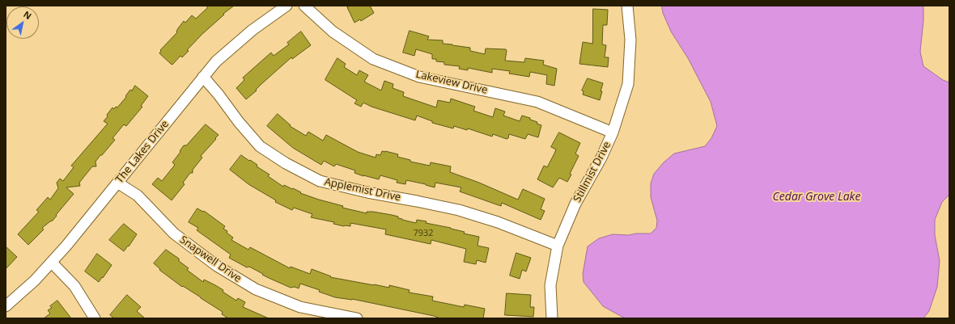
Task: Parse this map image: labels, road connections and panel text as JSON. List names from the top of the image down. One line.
{"streets":{"street":["Lakeview Drive","The Lakes Drive","Stillmist Drive","Applemist Drive","Snapwell Drive"]},"crossings":[["Lakeview Drive","Stillmist Drive"],["The Lakes Drive","Applemist Drive"],["The Lakes Drive","Snapwell Drive"],["Stillmist Drive","Applemist Drive"]],"water":["Cedar Grove Lake"],"house_numbers":["7932"],"north":"top right"}
